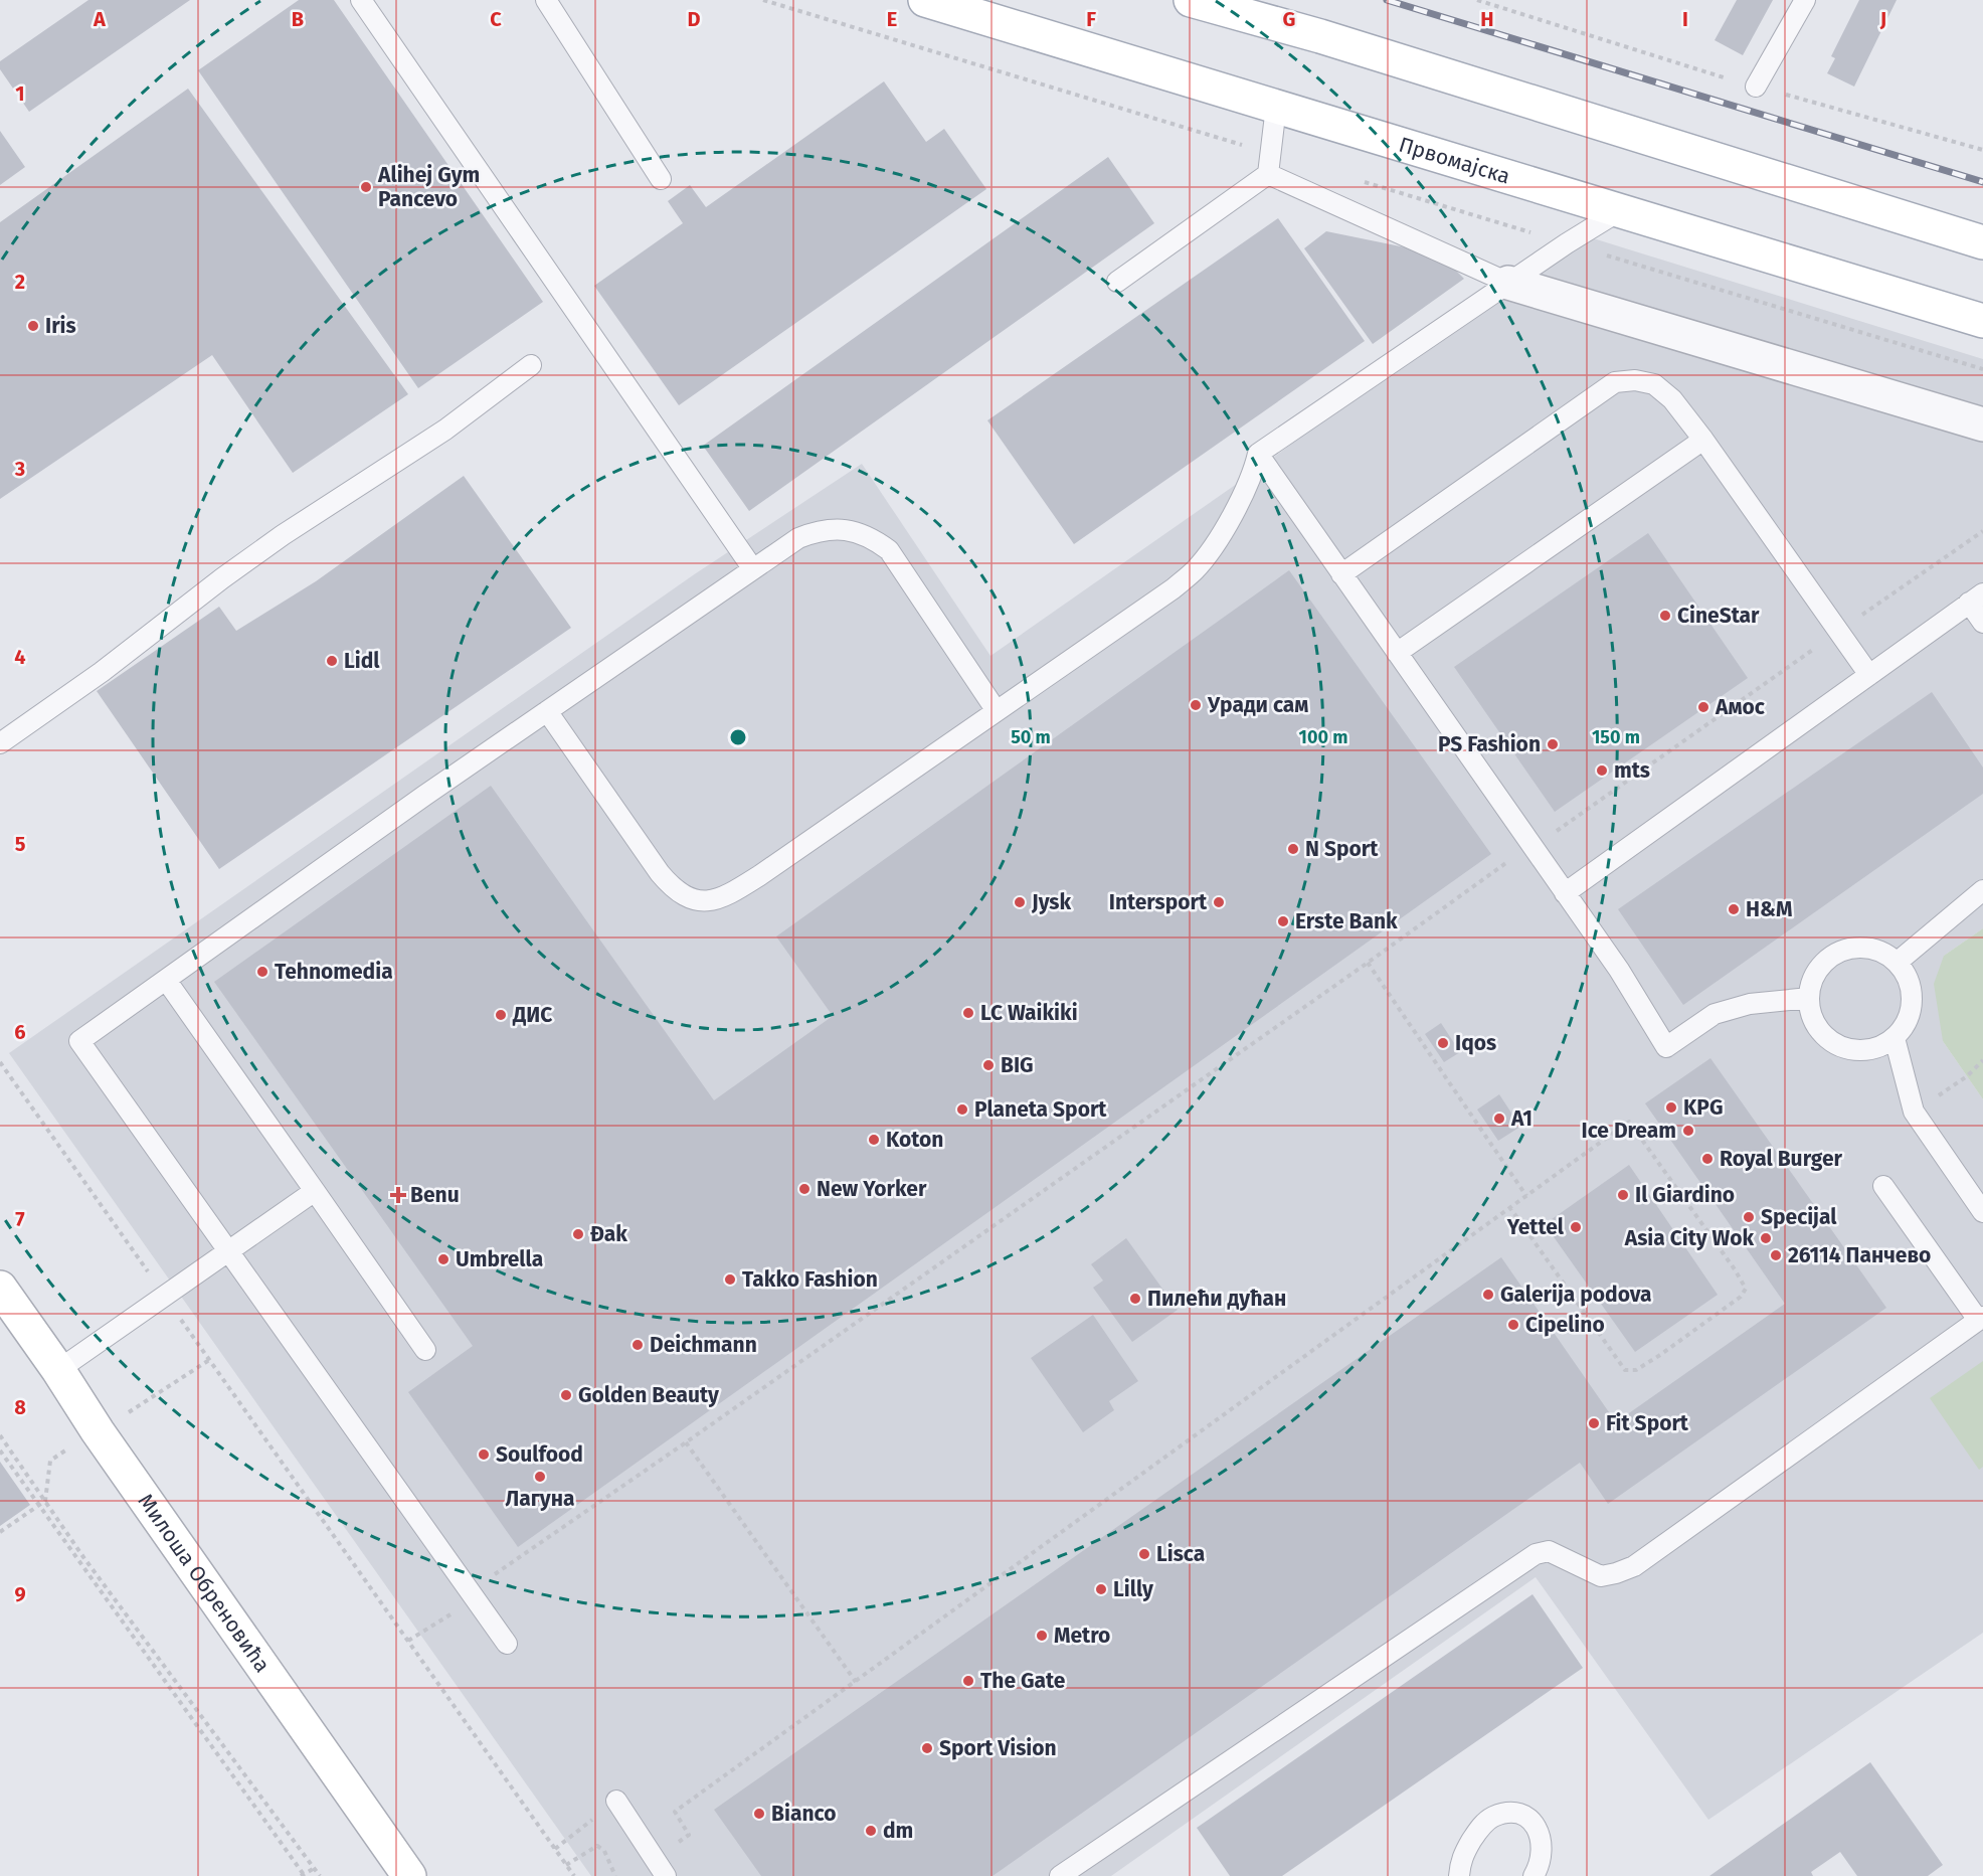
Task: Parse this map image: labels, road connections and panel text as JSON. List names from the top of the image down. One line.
{"streets":{"main road":["Првомајска","Милоша Обреновића"]},"places":{"other":["Alihej Gym Pancevo","Iris","CineStar","Lidl","Уради сам","Амос","PS Fashion","mts","N Sport","Jysk","Intersport","H&M","Erste Bank","Tehnomedia","LC Waikiki","ДИС","Iqos","BIG","KPG","Planeta Sport","A1","Ice Dream","Koton","Royal Burger","New Yorker","Il Giardino","Specijal","Yettel","Đak","Asia City Wok","26114 Панчево","Umbrella","Takko Fashion","Galerija podova","Пилећи дућан","Cipelino","Deichmann","Golden Beauty","Fit Sport","Soulfood","Лагуна","Lisca","Lilly","Metro","The Gate","Sport Vision","Bianco","dm"],"health":["Benu"]},"grid":{"columns":["A","B","C","D","E","F","G","H","I","J"],"rows":["1","2","3","4","5","6","7","8","9"]},"rings":["50 m","100 m","150 m"]}
